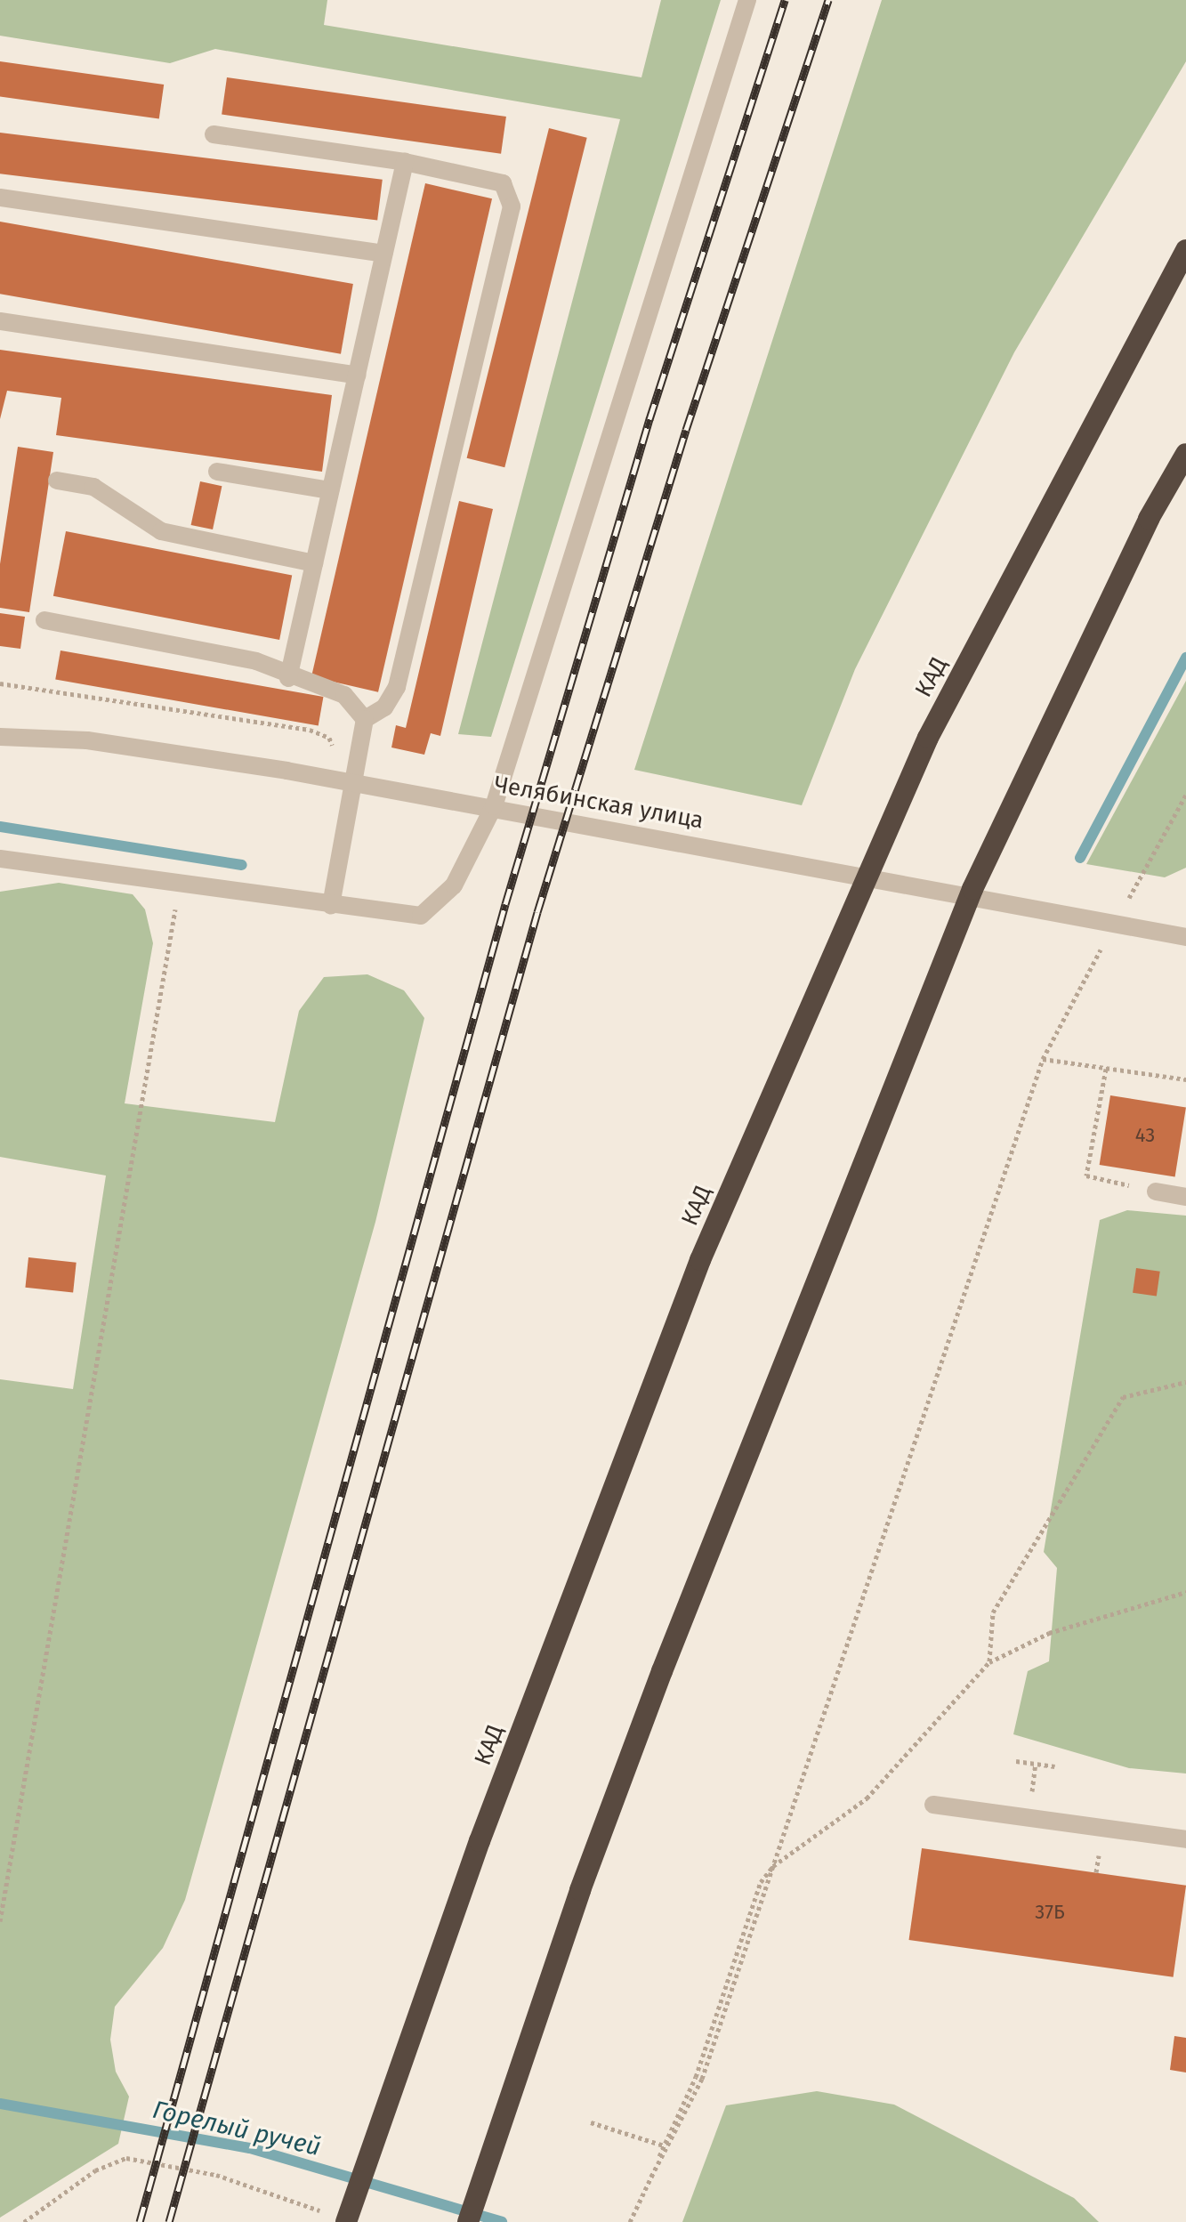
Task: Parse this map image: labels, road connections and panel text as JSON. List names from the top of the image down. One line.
{"streets":{"highway":["КАД"],"street":["Челябинская улица"]},"water":["Горелый ручей"],"house_numbers":["43","37Б"]}
